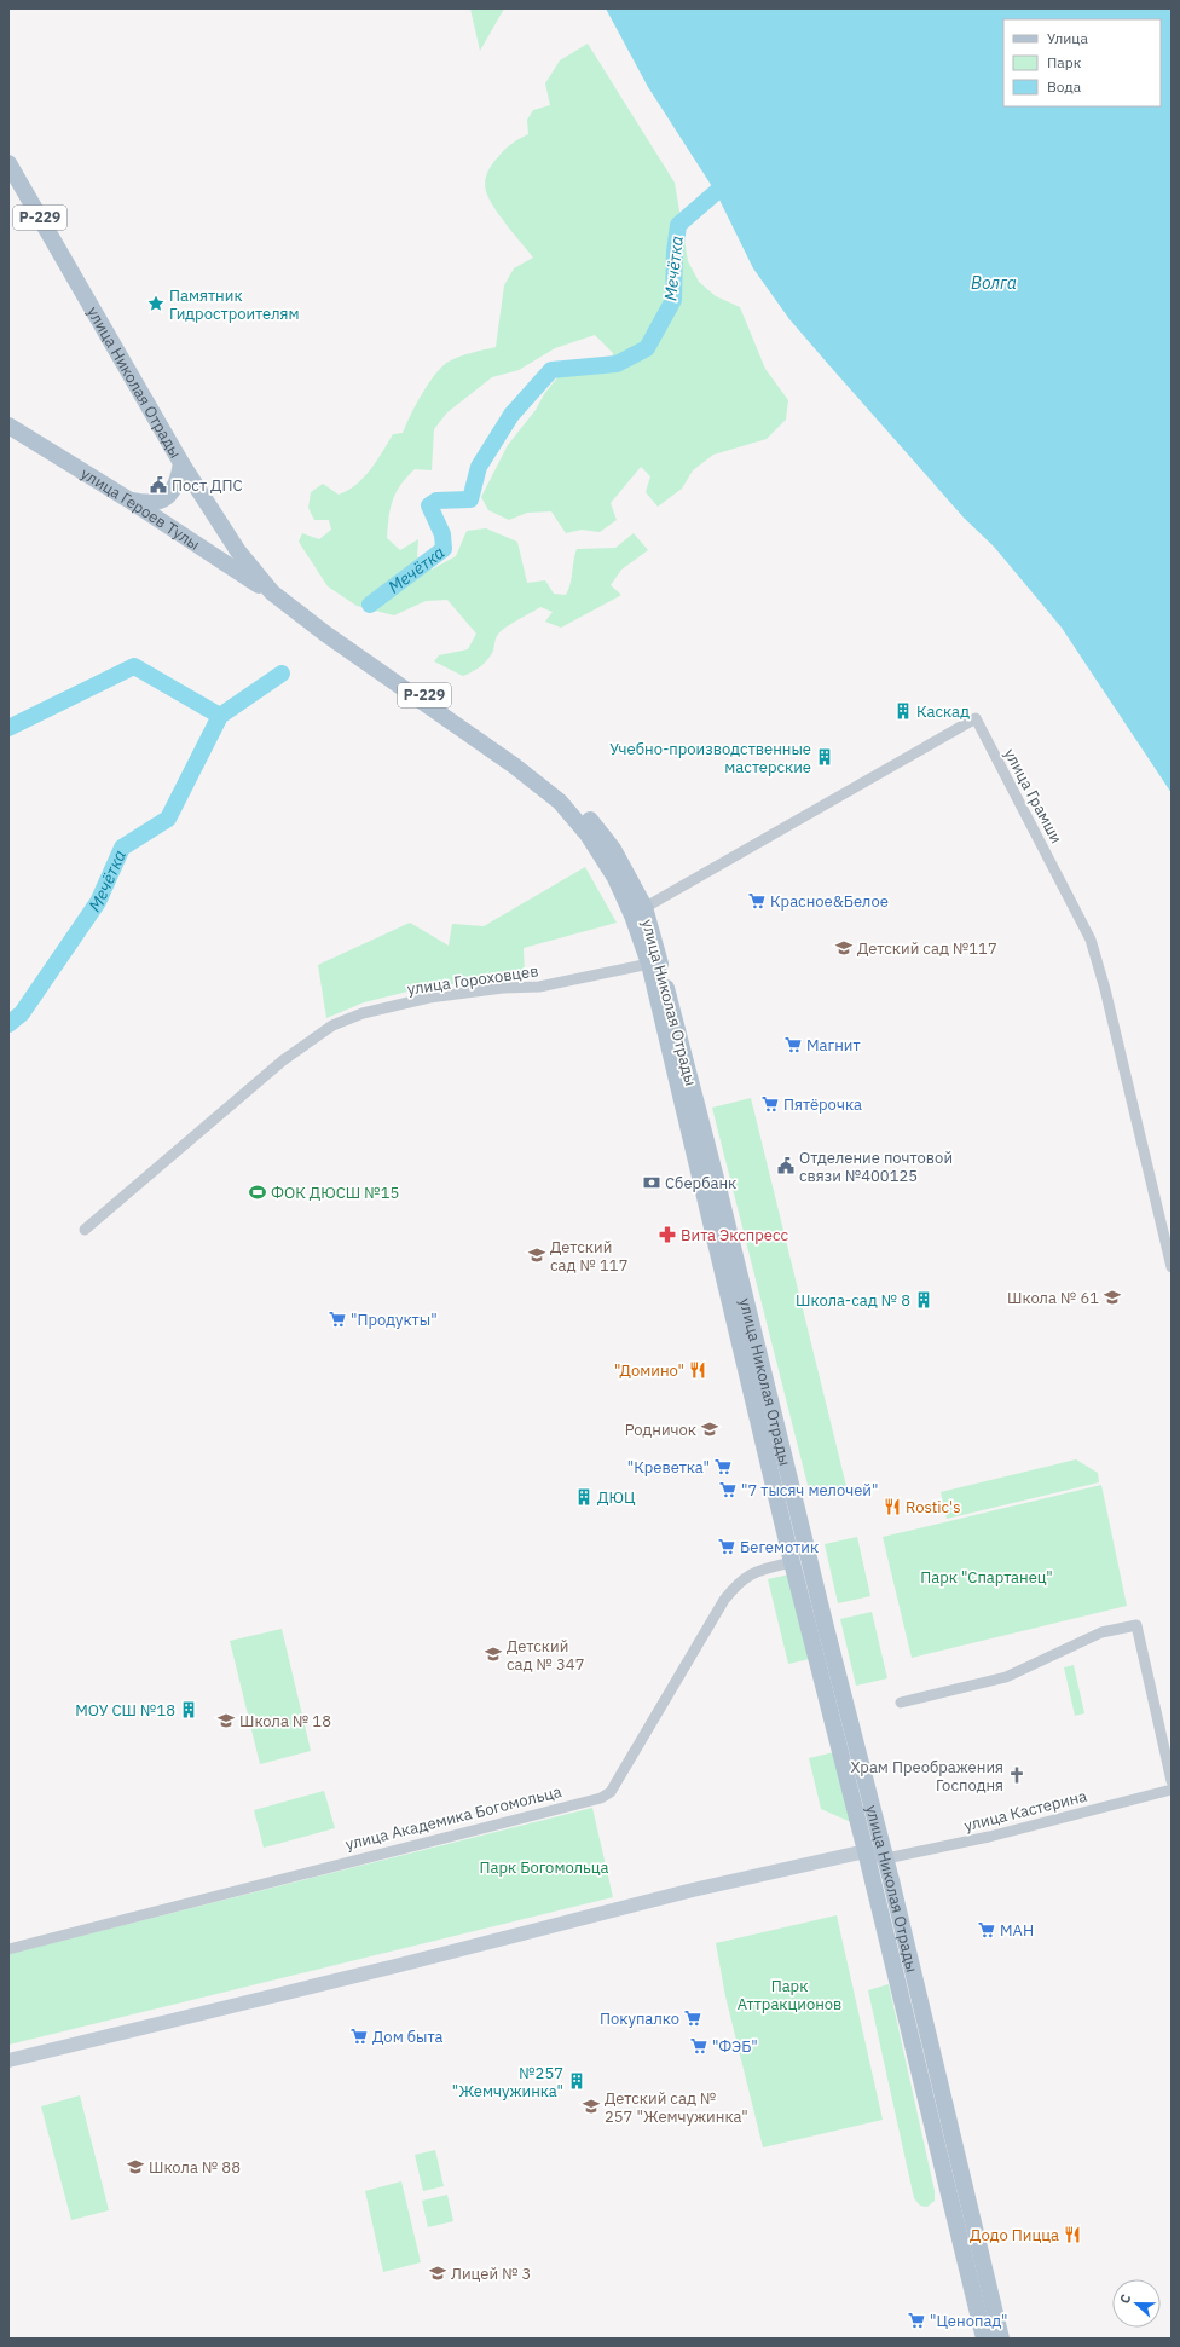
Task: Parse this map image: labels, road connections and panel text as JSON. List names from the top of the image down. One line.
{"streets":{"main road":["Р-229","улица Николая Отрады","улица Героев Тулы"],"street":["улица Грамши","улица Гороховцев","улица Кастерина","улица Академика Богомольца"]},"crossings":[["улица Николая Отрады","улица Героев Тулы"],["улица Николая Отрады","улица Грамши"],["улица Николая Отрады","улица Гороховцев"],["улица Николая Отрады","улица Кастерина"],["улица Николая Отрады","улица Академика Богомольца"]],"water":["Мечётка","Волга"],"parks":["Парк \"Спартанец\"","Парк Богомольца","Парк Аттракционов"],"places":{"place":["Памятник Гидростроителям"],"public building":["Пост ДПС","Отделение почтовой связи №400125"],"building":["Каскад","Учебно-производственные мастерские","Школа-сад № 8","ДЮЦ","МОУ СШ №18","№257 \"Жемчужинка\""],"supermarket":["Красное&Белое","Магнит","Пятёрочка","\"Продукты\"","\"Креветка\"","\"7 тысяч мелочей\"","Бегемотик","МАН","Покупалко","Дом быта","\"ФЭБ\"","\"Ценопад\""],"school or university":["Детский сад №117","Детский сад № 117","Школа № 61","Родничок","Детский сад № 347","Школа № 18","Детский сад № 257 \"Жемчужинка\"","Школа № 88","Лицей № 3"],"bank":["Сбербанк"],"sports":["ФОК ДЮСШ №15"],"pharmacy":["Вита Экспресс"],"restaurant":["\"Домино\"","Rostic's","Додо Пицца"],"church":["Храм Преображения Господня"]},"legend":["Улица","Парк","Вода"],"north":"left"}
